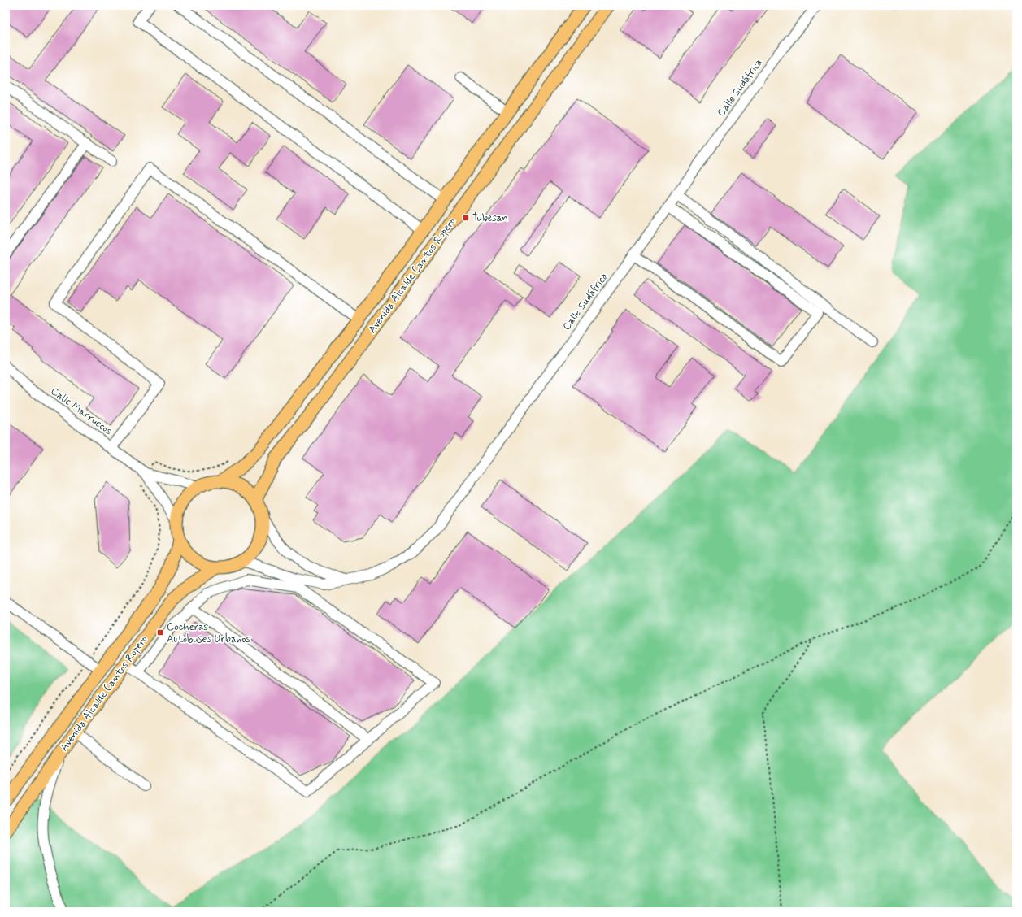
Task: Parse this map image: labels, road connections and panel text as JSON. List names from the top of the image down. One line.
{"streets":{"main road":["Avenida Alcalde Cantos Ropero"],"street":["Calle Sudáfrica","Calle Marruecos"]},"crossings":[["Calle Sudáfrica","Avenida Alcalde Cantos Ropero"],["Calle Sudáfrica","Calle Marruecos"],["Avenida Alcalde Cantos Ropero","Calle Marruecos"]],"places":{"transit":["Tubesan","Cocheras Autobuses Urbanos"]}}
